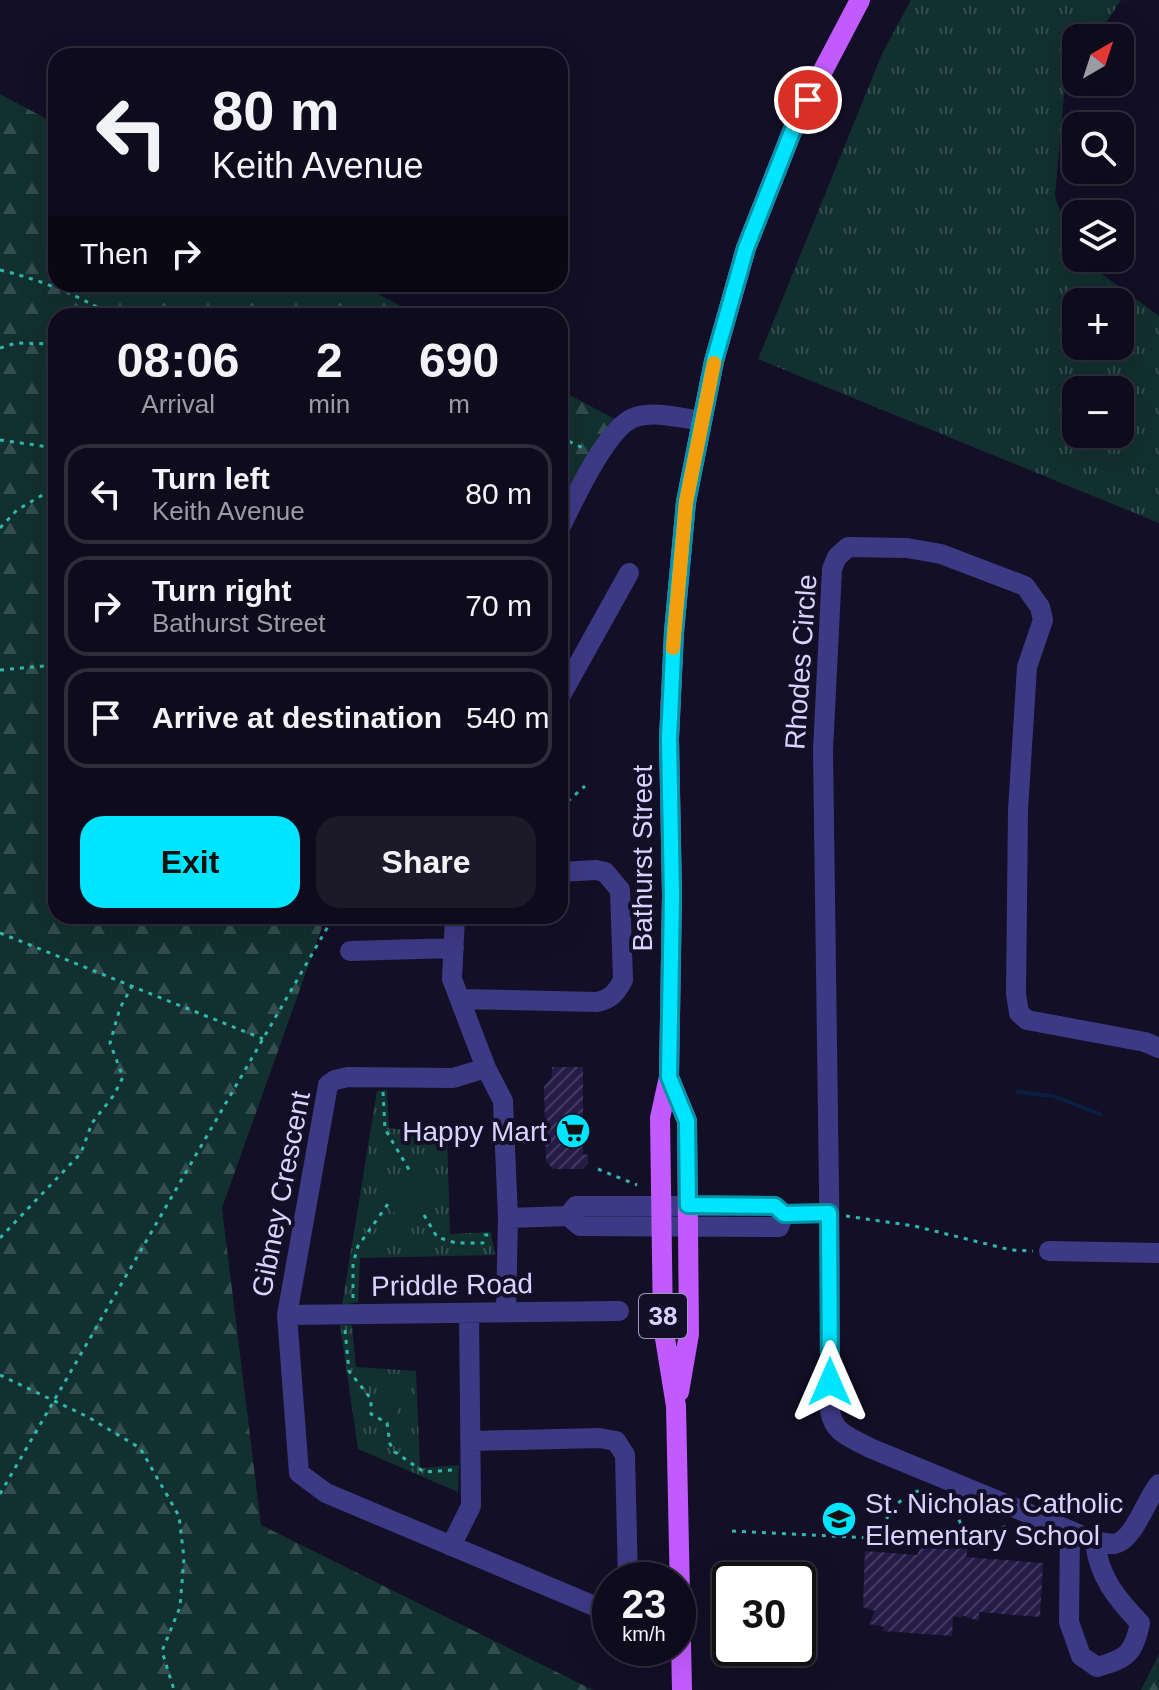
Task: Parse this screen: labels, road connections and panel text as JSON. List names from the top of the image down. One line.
{"streets":{"main road":["Bathurst Street","38"],"street":["Rhodes Circle","Gibney Crescent","Priddle Road"]},"crossings":[["Gibney Crescent","Priddle Road"]],"places":{"supermarket":["Happy Mart"],"school or university":["St. Nicholas Catholic Elementary School"]},"north":"top right","page":{"map_buttons":["+","−"],"turn":["80 m","Keith Avenue"],"then":"Then","eta":["08:06","Arrival","2","min","690","m"],"list":[{"name":"Turn left","note":"Keith Avenue","value":"80 m"},{"name":"Turn right","note":"Bathurst Street","value":"70 m"},{"name":"Arrive at destination","value":"540 m"}],"buttons":["Exit","Share"],"speed":"23 km/h","limit":"30"}}
